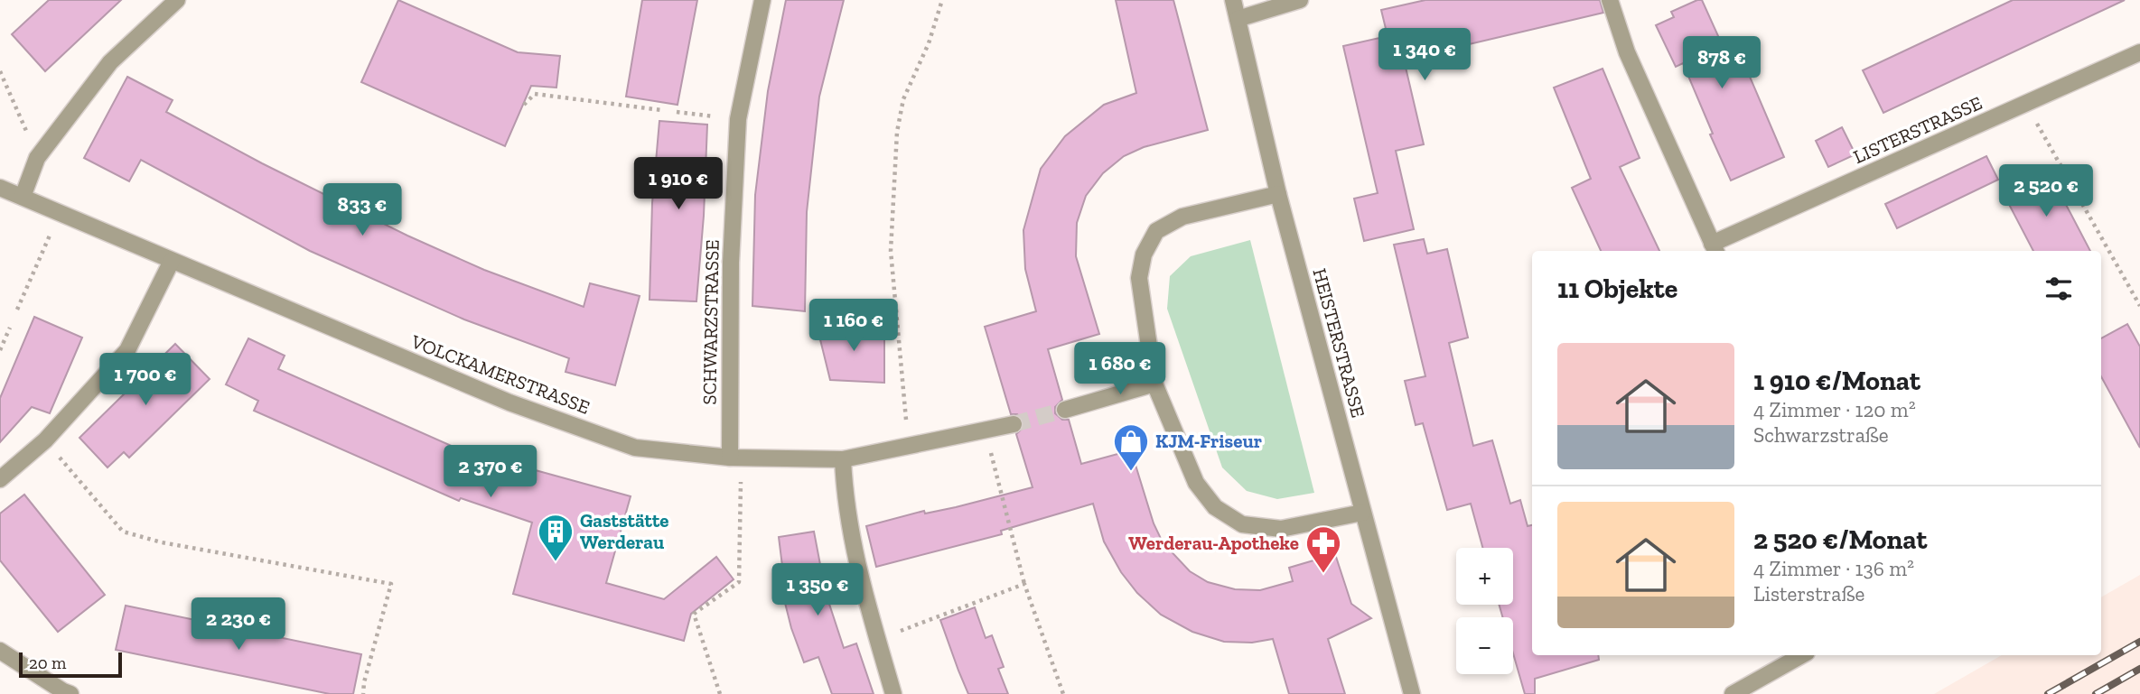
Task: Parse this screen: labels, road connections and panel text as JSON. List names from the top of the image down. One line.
{"streets":{"street":["LISTERSTRASSE","SCHWARZSTRASSE","HEISTERSTRASSE","VOLCKAMERSTRASSE"]},"crossings":[["SCHWARZSTRASSE","VOLCKAMERSTRASSE"]],"places":{"shop":["KJM-Friseur"],"building":["Gaststätte Werderau"],"pharmacy":["Werderau-Apotheke"]},"scale_bar":"20 m","page":{"price":["1 340 €","878 €","1 910 €","2 520 €","833 €","1 160 €","1 680 €","1 700 €","2 370 €","1 350 €","2 230 €"],"heading":"11 Objekte","list":[{"name":"1 910 €/Monat","note":"4 Zimmer · 120 m² · Schwarzstraße"},{"name":"2 520 €/Monat","note":"4 Zimmer · 136 m² · Listerstraße"}],"map_buttons":["+","−"],"scale":"20 m"}}
